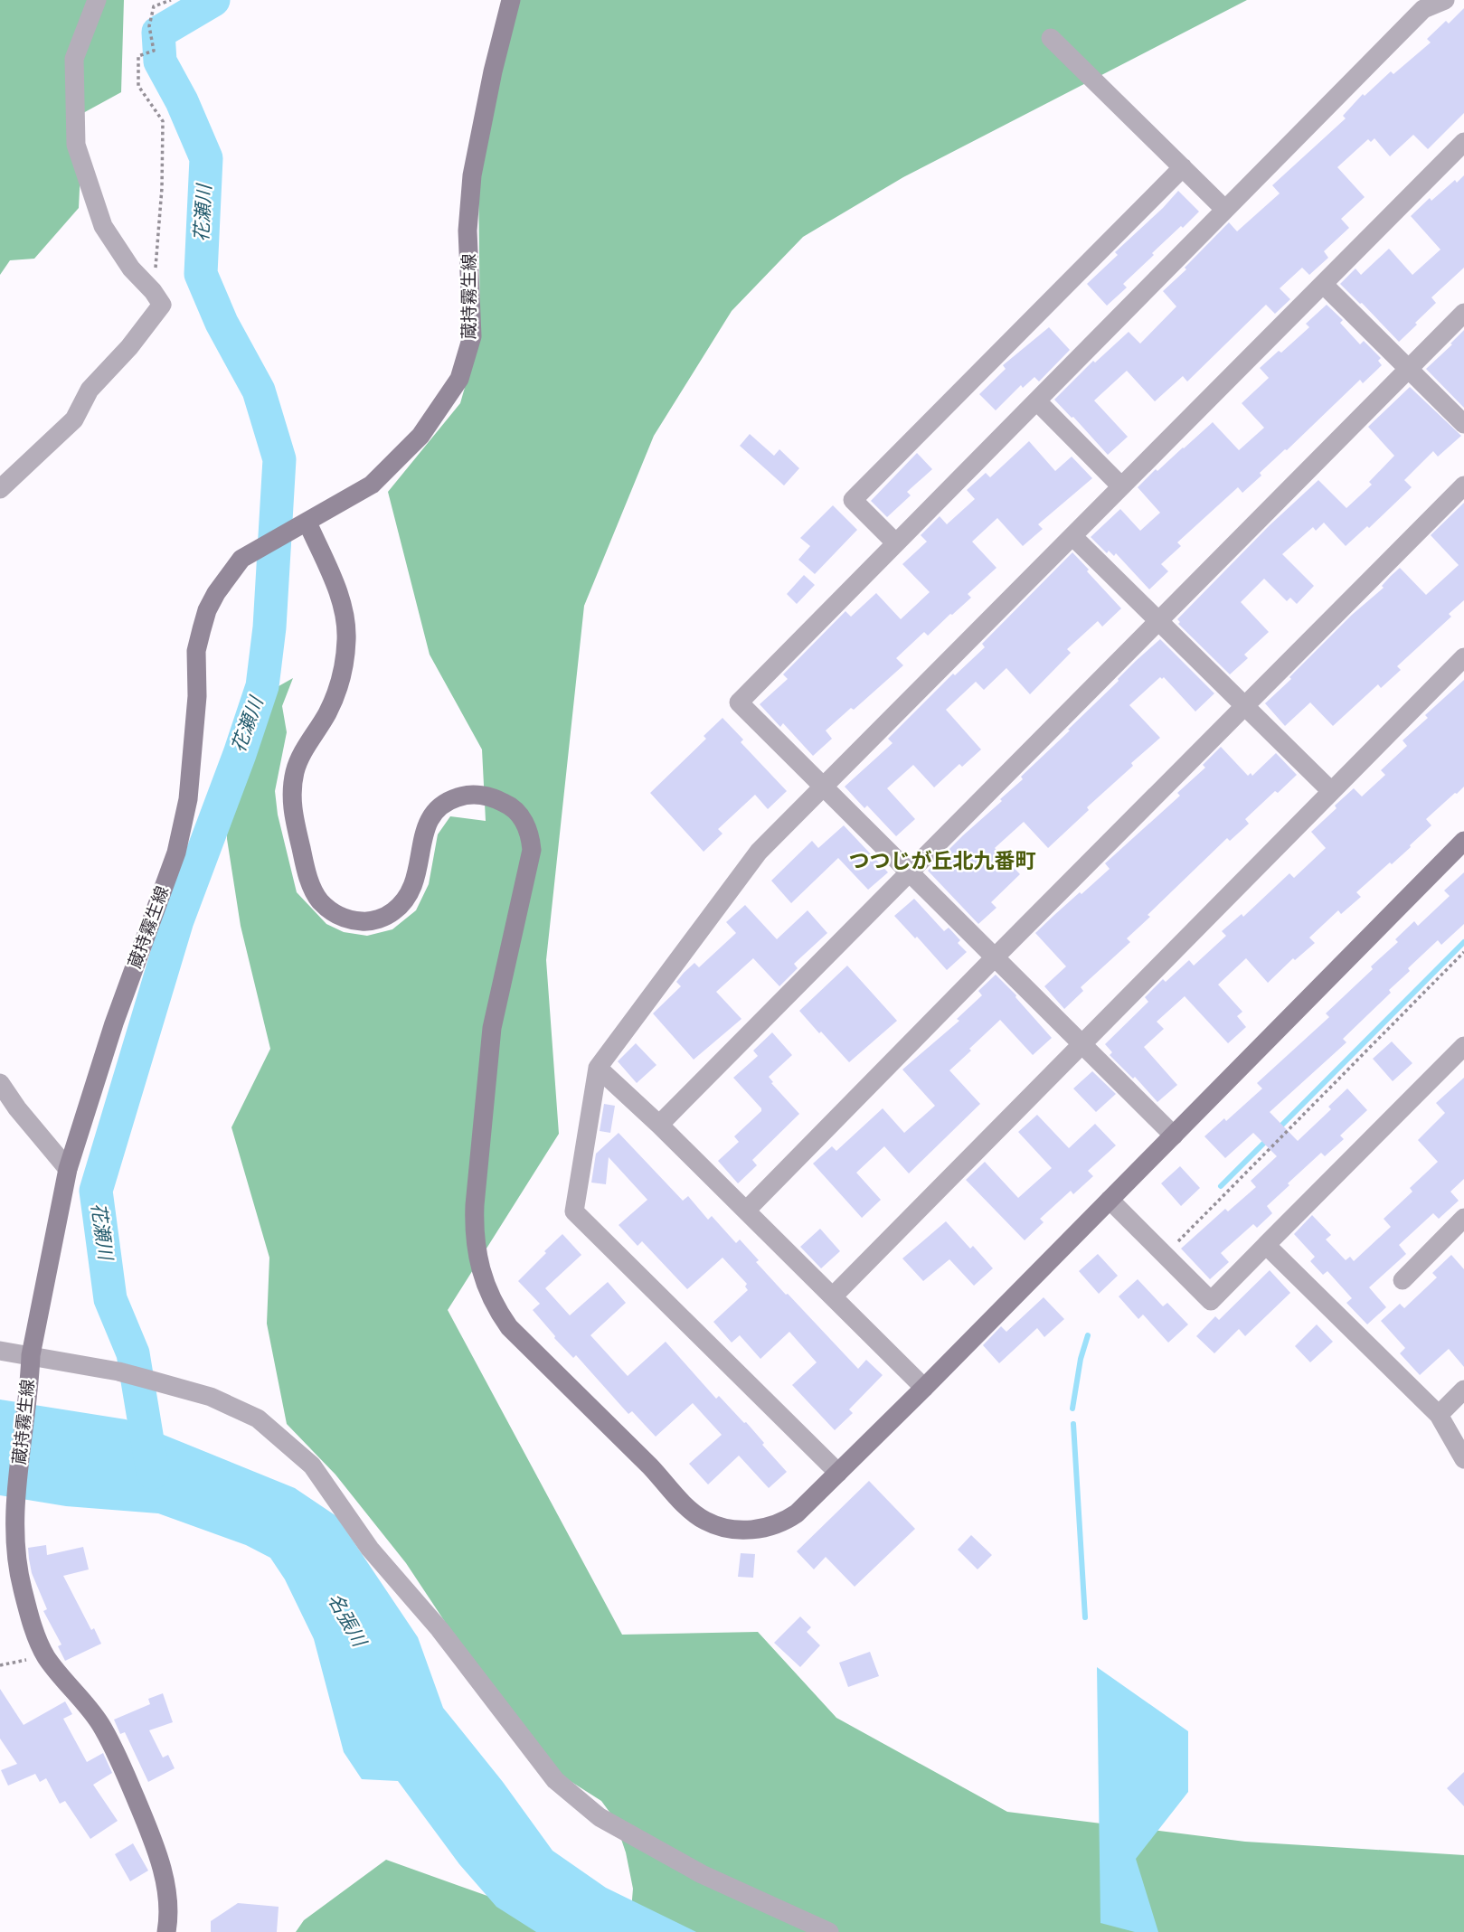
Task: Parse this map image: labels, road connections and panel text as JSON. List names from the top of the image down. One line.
{"streets":{"street":["蔵持霧生線"]},"districts":["つつじが丘北九番町"],"water":["花瀬川","名張川"]}
